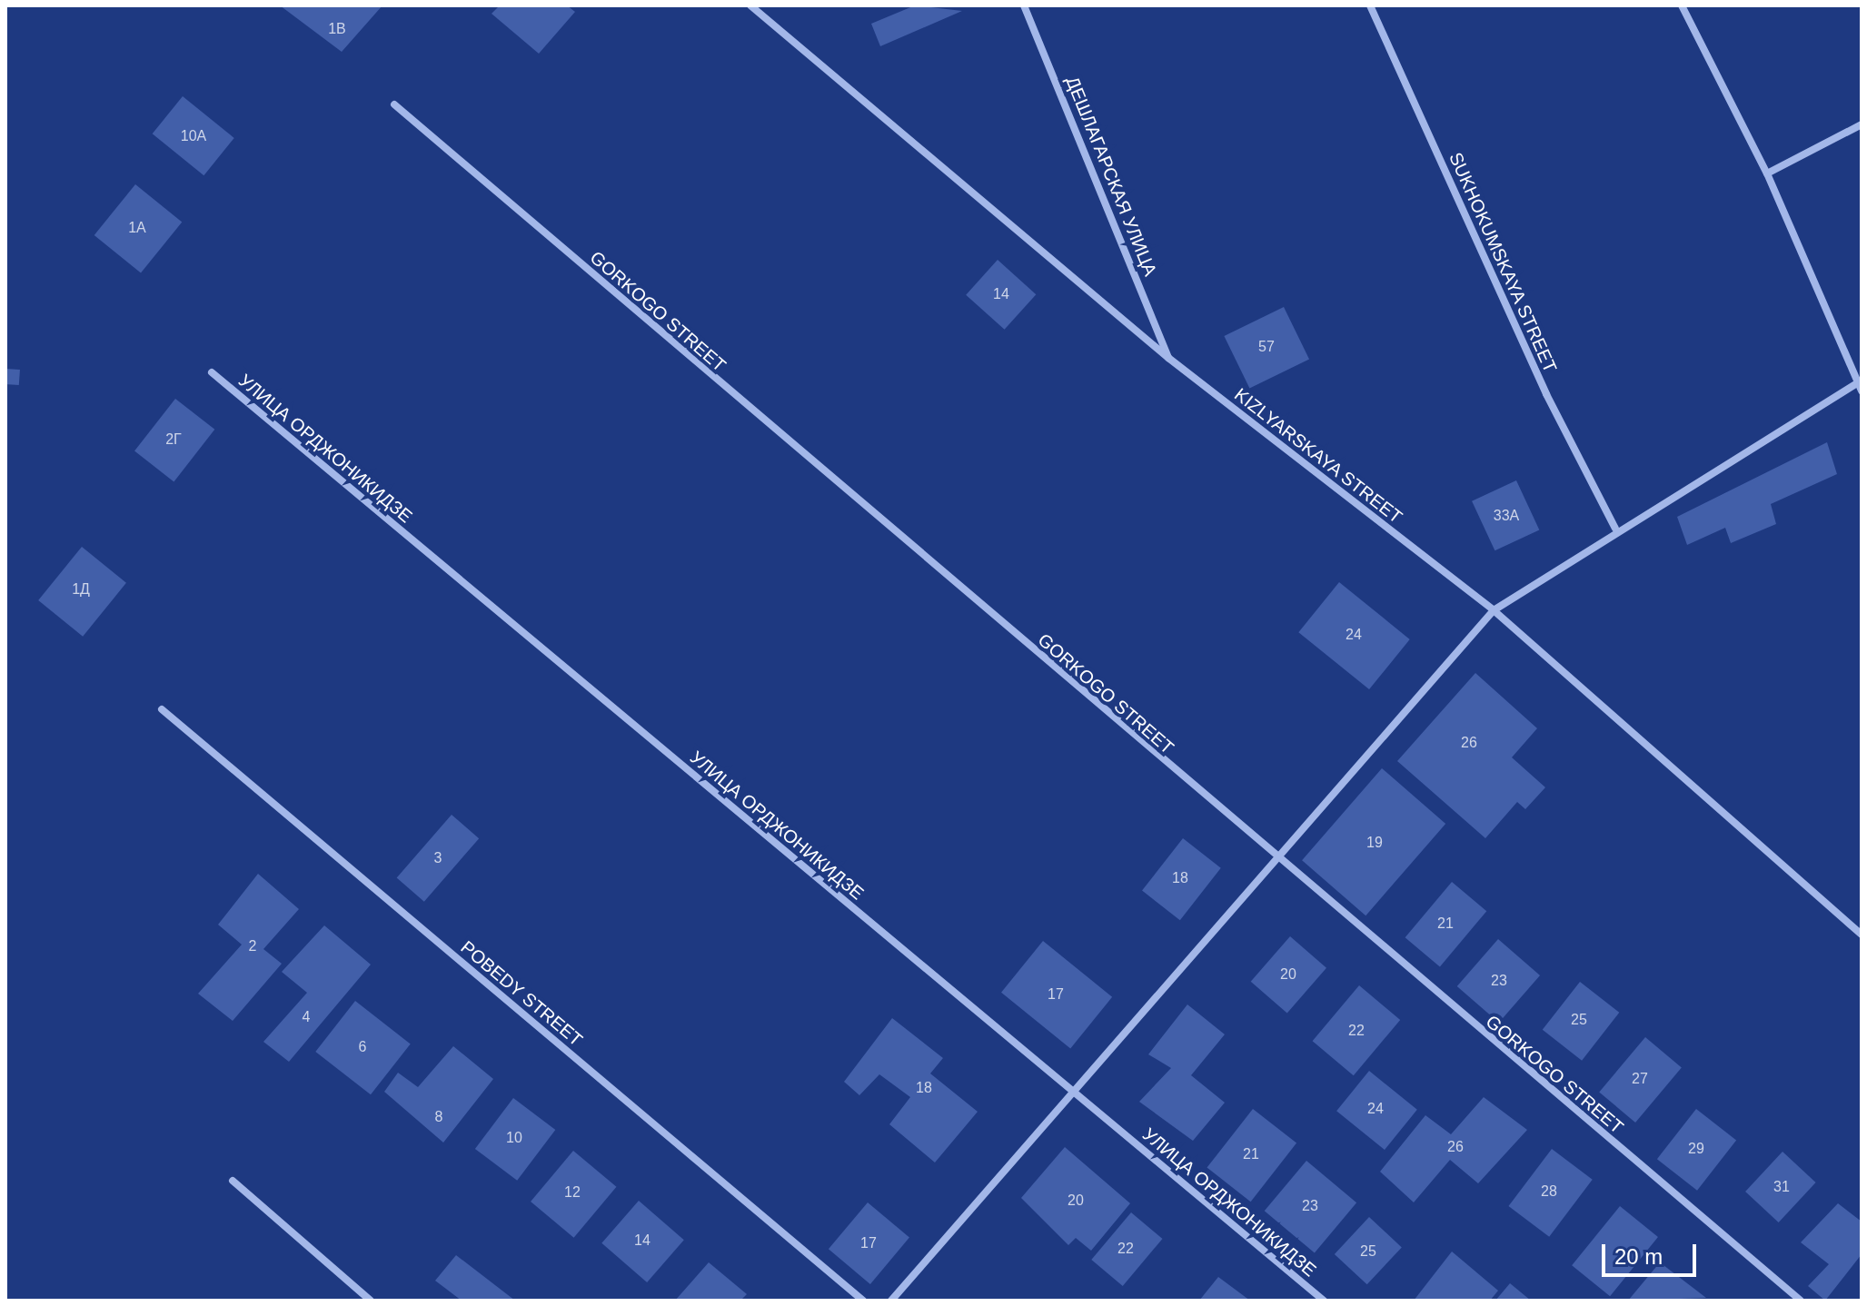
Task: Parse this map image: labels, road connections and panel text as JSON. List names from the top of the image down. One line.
{"streets":{"street":["ДЕШЛАГАРСКАЯ УЛИЦА","SUKHOKUMSKAYA STREET","GORKOGO STREET","УЛИЦА ОРДЖОНИКИДЗЕ","KIZLYARSKAYA STREET","POBEDY STREET"]},"crossings":[["ДЕШЛАГАРСКАЯ УЛИЦА","KIZLYARSKAYA STREET"]],"house_numbers":["1В","10А","1А","14","57","2Г","33А","1Д","24","26","19","3","18","21","2","20","23","17","4","25","22","6","27","18","24","8","10","26","29","21","31","28","12","20","23","14","17","22","25"],"scale_bar":"20 m"}
